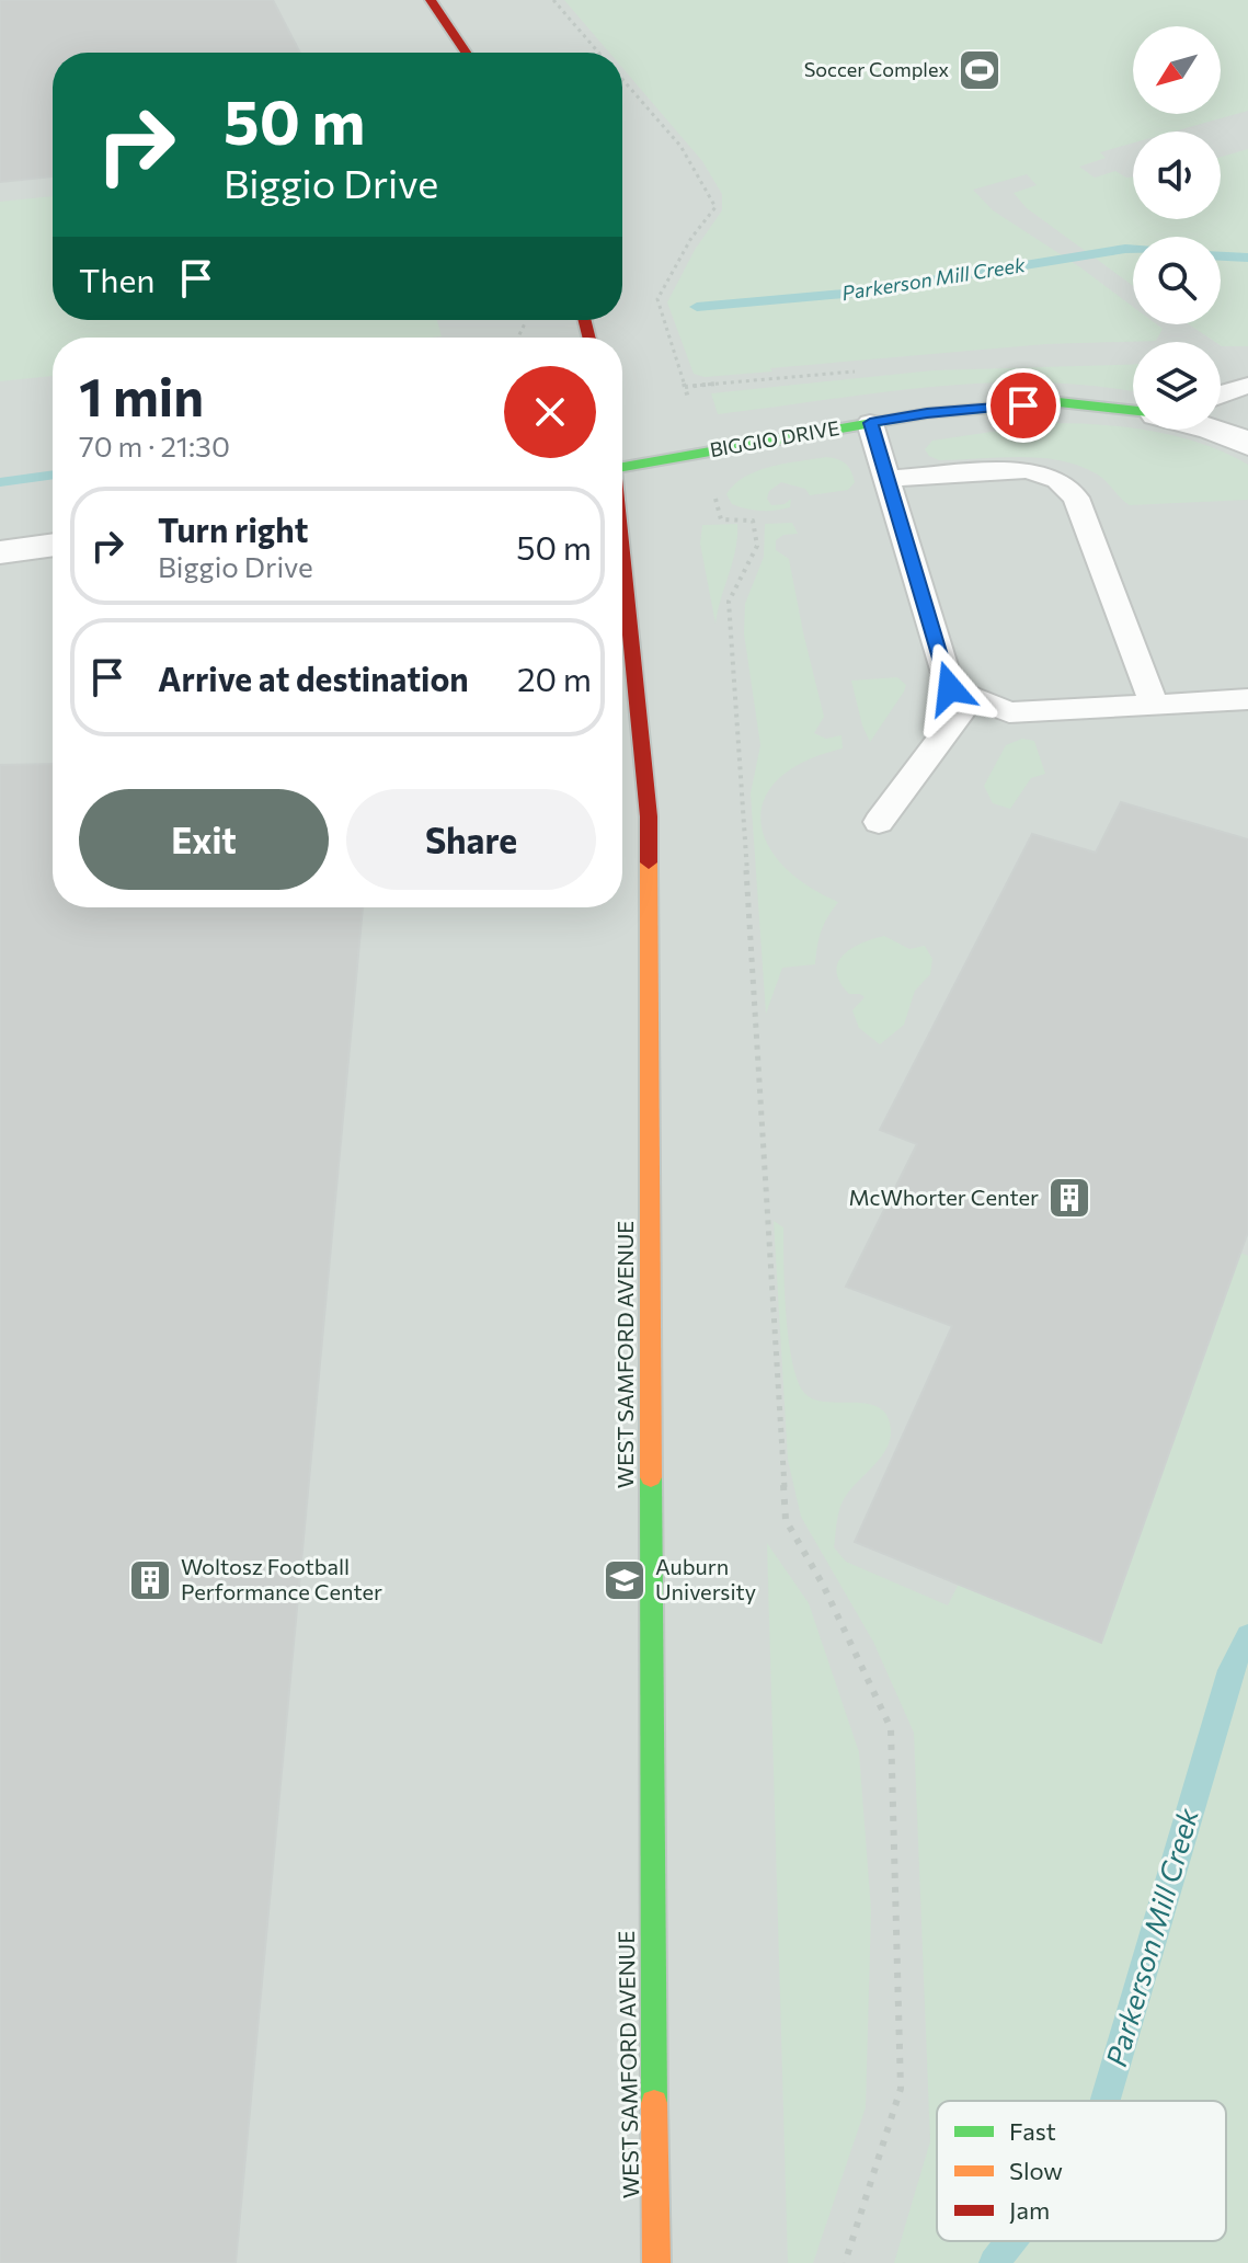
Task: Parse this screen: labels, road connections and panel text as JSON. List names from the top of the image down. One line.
{"streets":{"street":["BIGGIO DRIVE","WEST SAMFORD AVENUE"]},"water":["Parkerson Mill Creek"],"places":{"sports":["Soccer Complex"],"building":["McWhorter Center","Woltosz Football Performance Center"],"school or university":["Auburn University"]},"legend":["Fast","Slow","Jam"],"north":"bottom left","page":{"turn":["50 m","Biggio Drive"],"then":"Then","heading":["1 min","70 m · 21:30"],"list":[{"name":"Turn right","note":"Biggio Drive","value":"50 m"},{"name":"Arrive at destination","value":"20 m"}],"buttons":["Exit","Share"]}}
